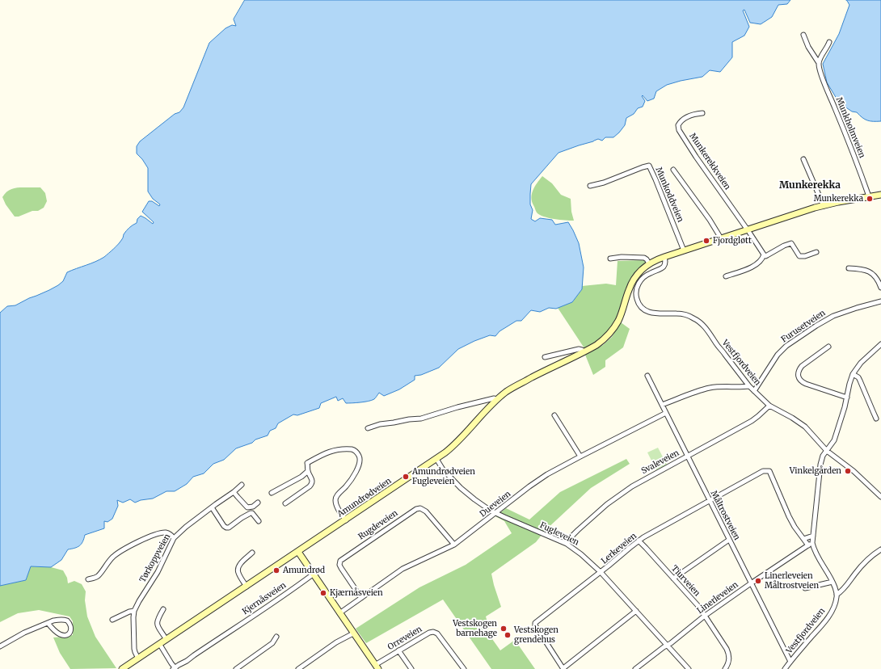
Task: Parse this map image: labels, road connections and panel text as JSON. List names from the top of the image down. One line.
{"streets":{"main road":["Amundrødveien"],"street":["Munkholmveien","Munkerekkveien","Munkoddveien","Furusetveien","Vestfjordveien","Svaleveien","Dueveien","Måltrostveien","Rugdeveien","Fugleveien","Lerkeveien","Tørkoppveien","Tiurveien","Linerleveien","Kjernåsveien","Orreveien"]},"crossings":[["Furusetveien","Vestfjordveien"],["Vestfjordveien","Svaleveien"],["Vestfjordveien","Amundrødveien"],["Vestfjordveien","Måltrostveien"],["Svaleveien","Måltrostveien"],["Svaleveien","Fugleveien"],["Amundrødveien","Fugleveien"],["Amundrødveien","Tørkoppveien"],["Dueveien","Måltrostveien"],["Dueveien","Rugdeveien"],["Dueveien","Fugleveien"],["Måltrostveien","Lerkeveien"],["Måltrostveien","Linerleveien"],["Fugleveien","Lerkeveien"],["Fugleveien","Linerleveien"],["Lerkeveien","Tiurveien"],["Tiurveien","Linerleveien"]],"districts":["Munkerekka"],"places":["Munkerekka","Fjordgløtt","Vinkelgården","Amundrødveien Fugleveien","Amundrød","Linerleveien Måltrostveien","Kjærnåsveien","Vestskogen barnehage","Vestskogen grendehus"]}
